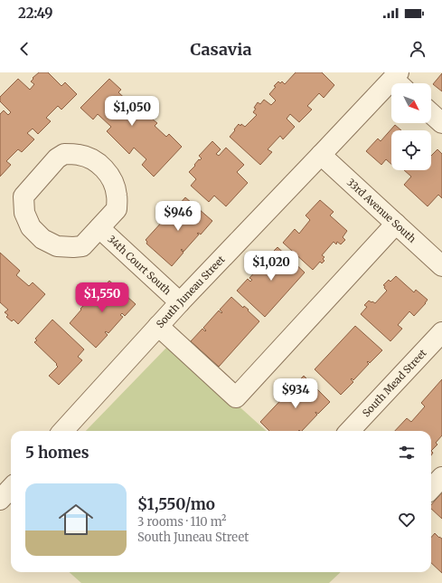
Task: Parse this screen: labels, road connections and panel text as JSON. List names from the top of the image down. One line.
{"streets":{"street":["33rd Avenue South","34th Court South","South Juneau Street","South Mead Street"]},"crossings":[["33rd Avenue South","South Juneau Street"],["34th Court South","South Juneau Street"]],"north":"bottom right","page":{"status":"22:49","header":"Casavia","price":["$1,050","$946","$1,020","$1,550","$934"],"heading":"5 homes","list":[{"name":"$1,550/mo","note":"3 rooms · 110 m² · South Juneau Street"}]}}
